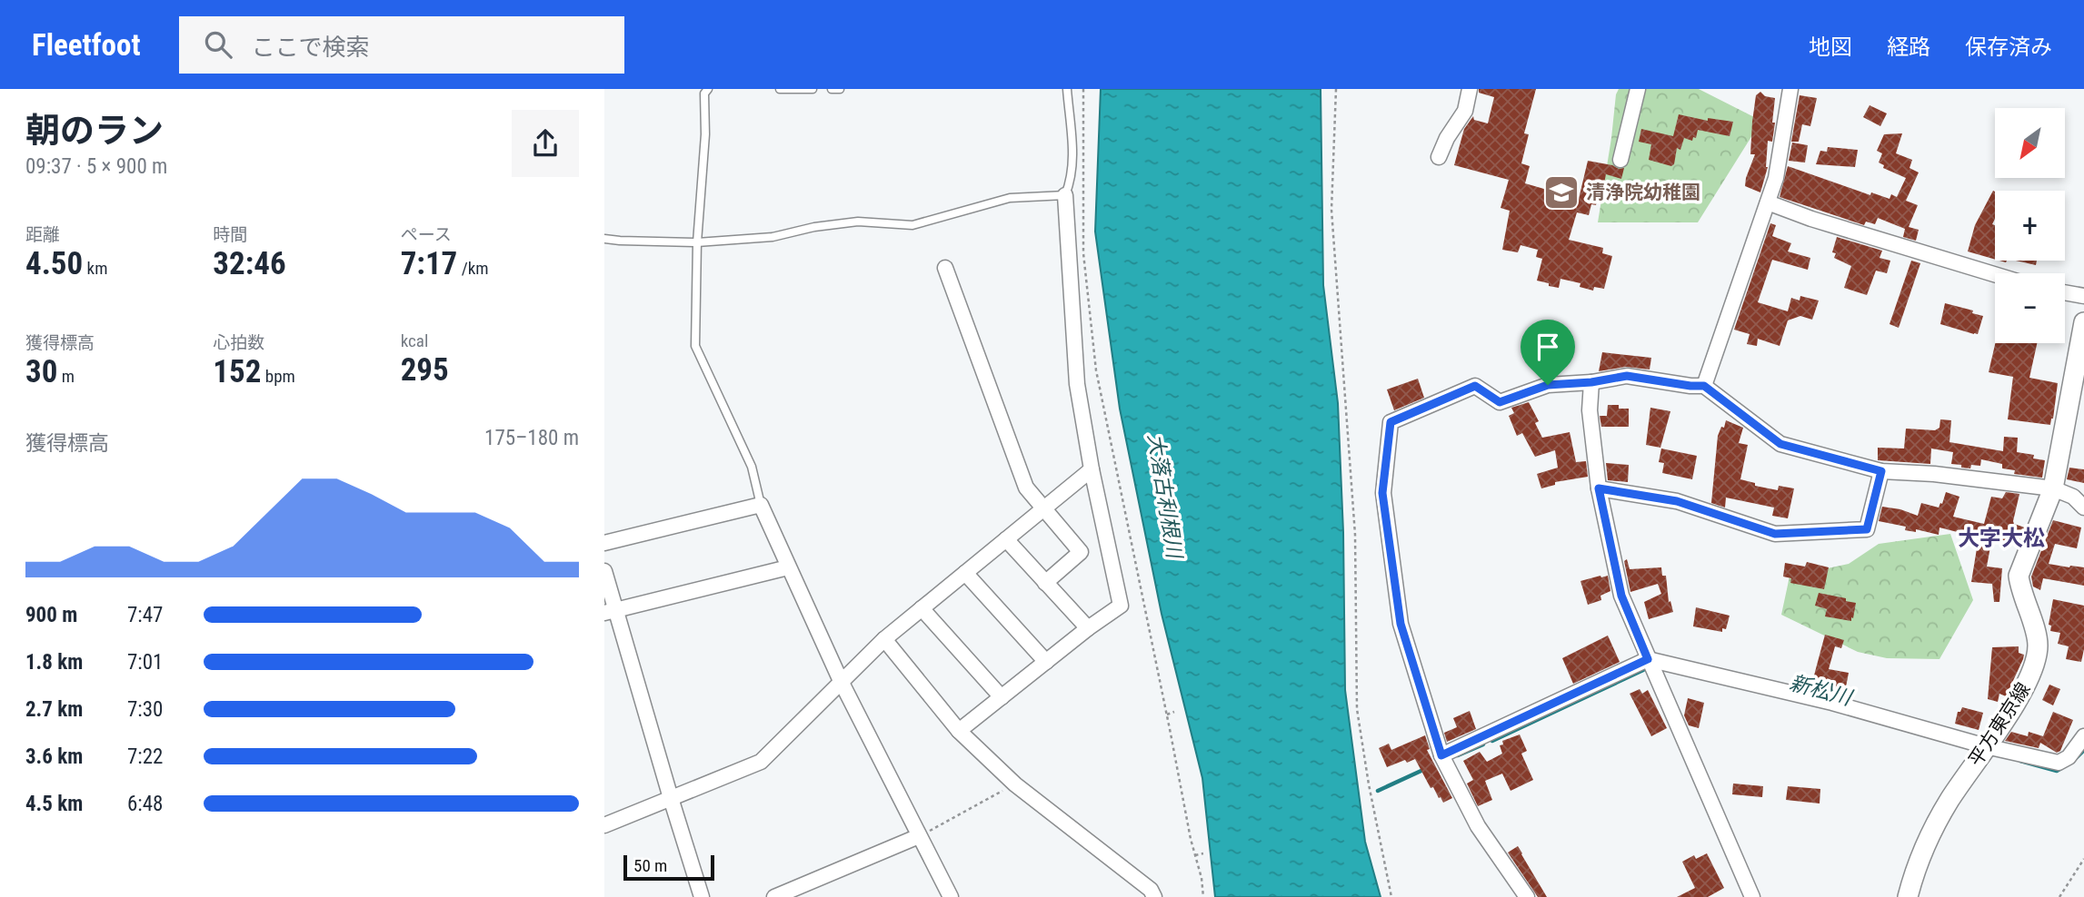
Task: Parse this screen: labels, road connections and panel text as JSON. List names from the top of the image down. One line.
{"streets":{"main road":["平方東京線"]},"districts":["大字大松"],"water":["大落古利根川","新松川"],"places":{"school or university":["清浄院幼稚園"]},"scale_bar":"50 m","north":"bottom left","page":{"header":"Fleetfoot","search":"ここで検索","nav":["地図","経路","保存済み"],"heading":["朝のラン","09:37 · 5 × 900 m"],"map_buttons":["+","−"],"stats":[["距離","4.50 km"],["時間","32:46"],["ペース","7:17 /km"],["獲得標高","30 m"],["心拍数","152 bpm"],["kcal","295"]],"chart":["獲得標高","175–180 m"],"list":[{"name":"900 m","note":"7:47"},{"name":"1.8 km","note":"7:01"},{"name":"2.7 km","note":"7:30"},{"name":"3.6 km","note":"7:22"},{"name":"4.5 km","note":"6:48"}],"scale":"50 m"}}
